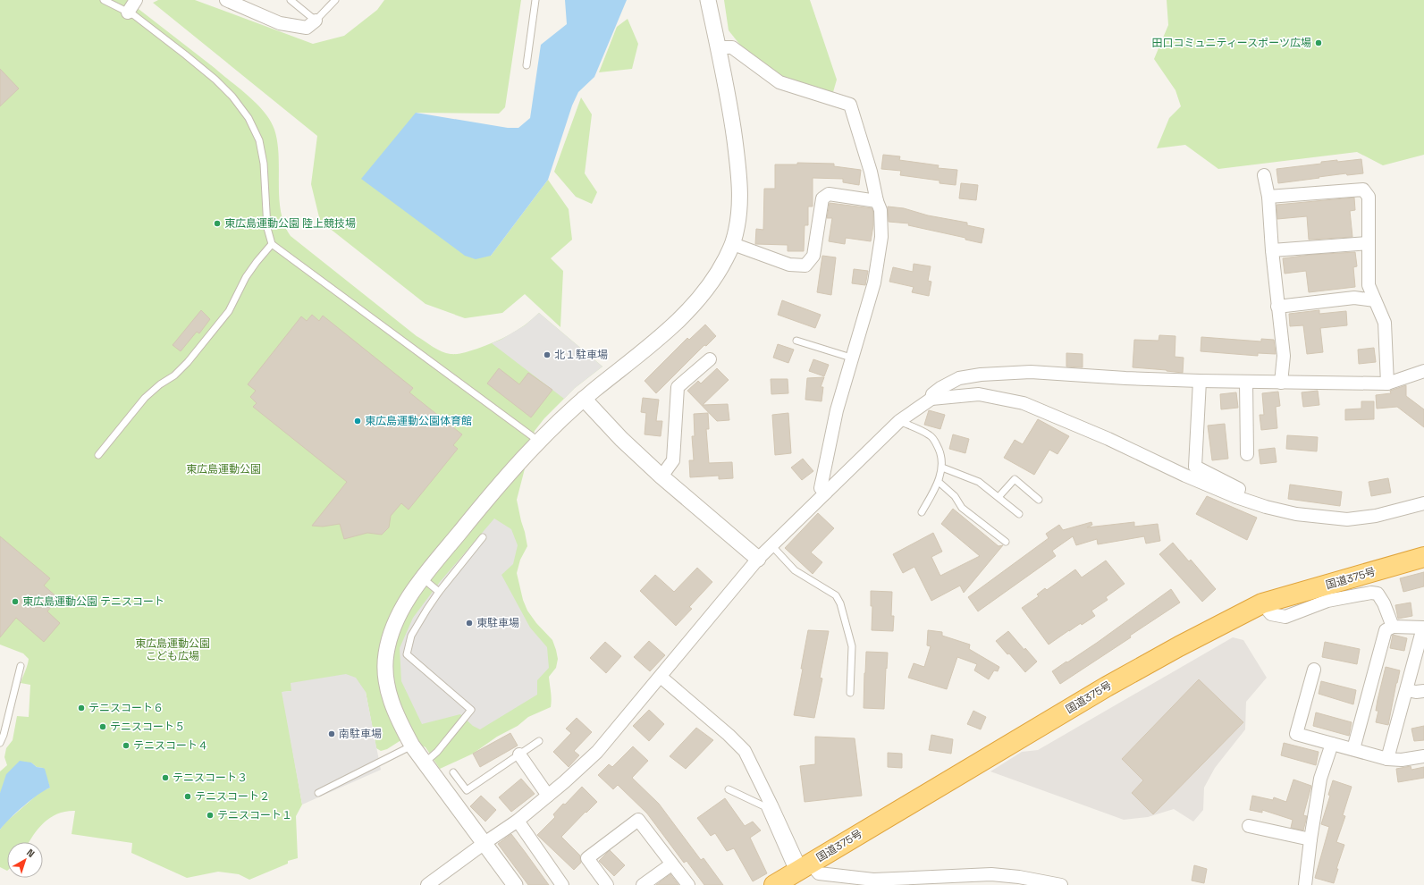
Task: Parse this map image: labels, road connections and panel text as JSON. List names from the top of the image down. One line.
{"streets":{"highway":["国道375号"]},"parks":["東広島運動公園","東広島運動公園 こども広場"],"places":["田口コミュニティースポーツ広場","東広島運動公園 陸上競技場","北１駐車場","東広島運動公園体育館","東広島運動公園 テニスコート","東駐車場","テニスコート６","テニスコート５","南駐車場","テニスコート４","テニスコート３","テニスコート２","テニスコート１"],"north":"top right"}
